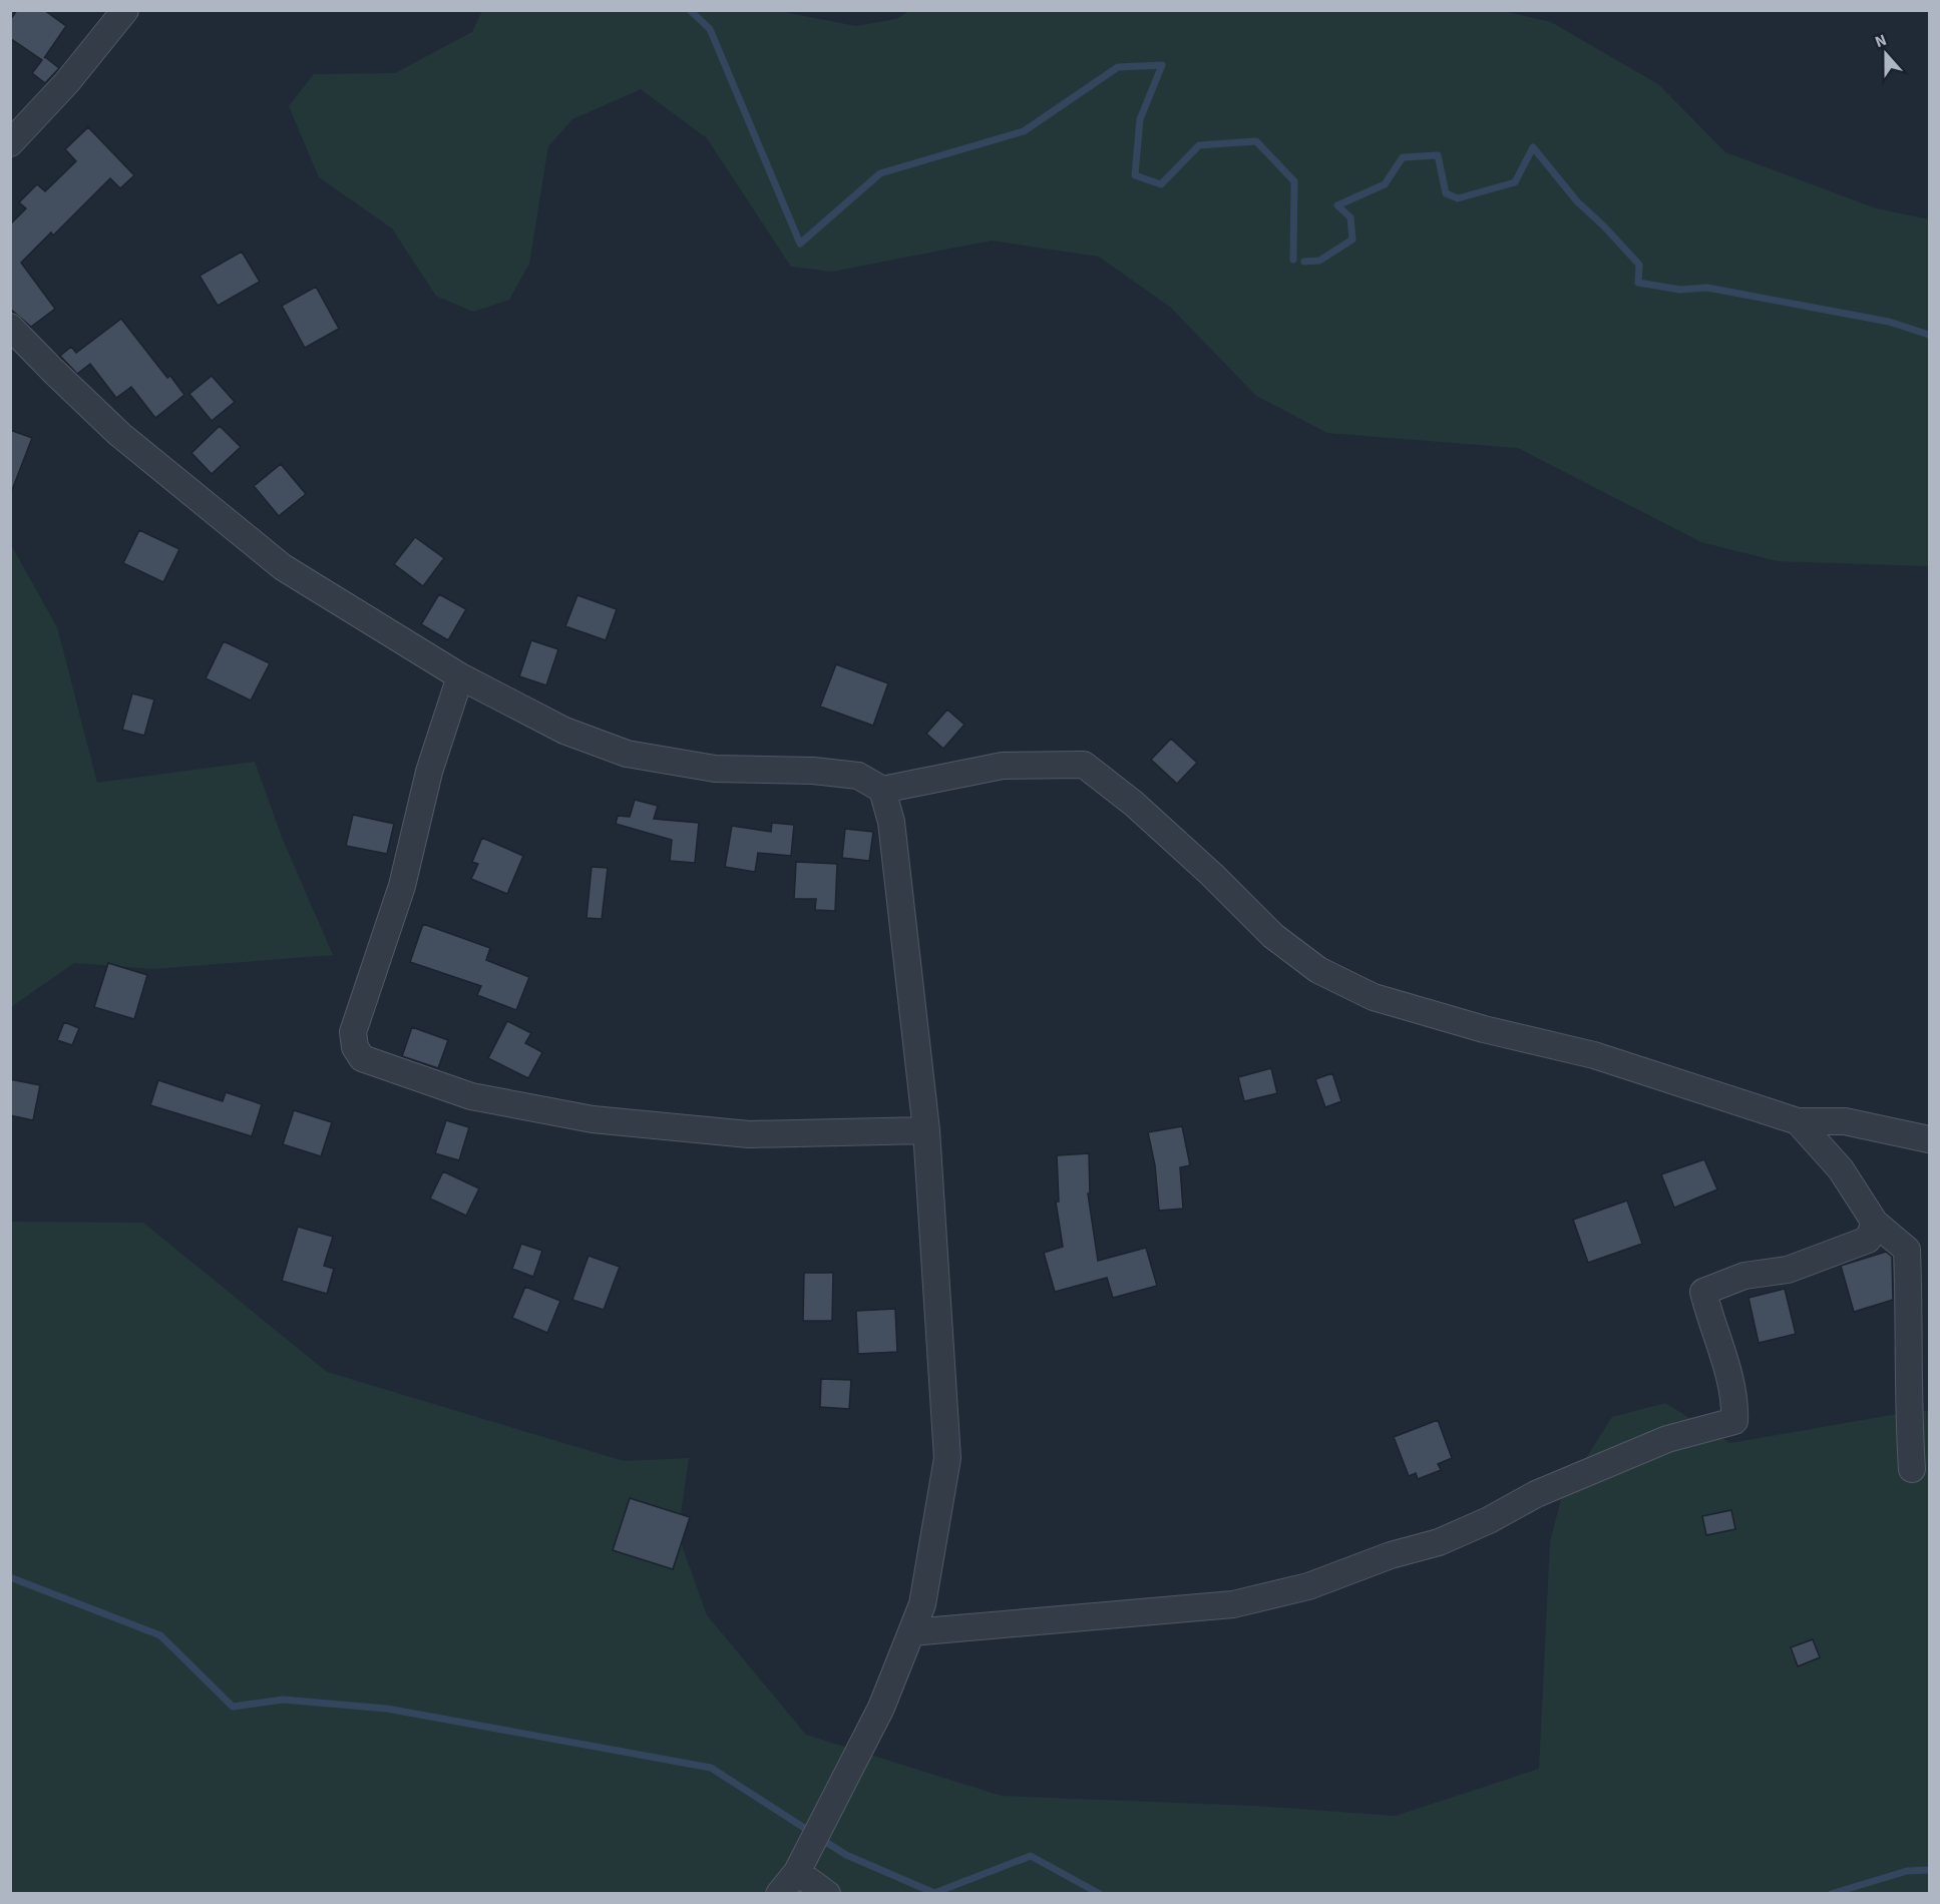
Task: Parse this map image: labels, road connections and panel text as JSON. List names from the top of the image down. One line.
{"north":"top"}
